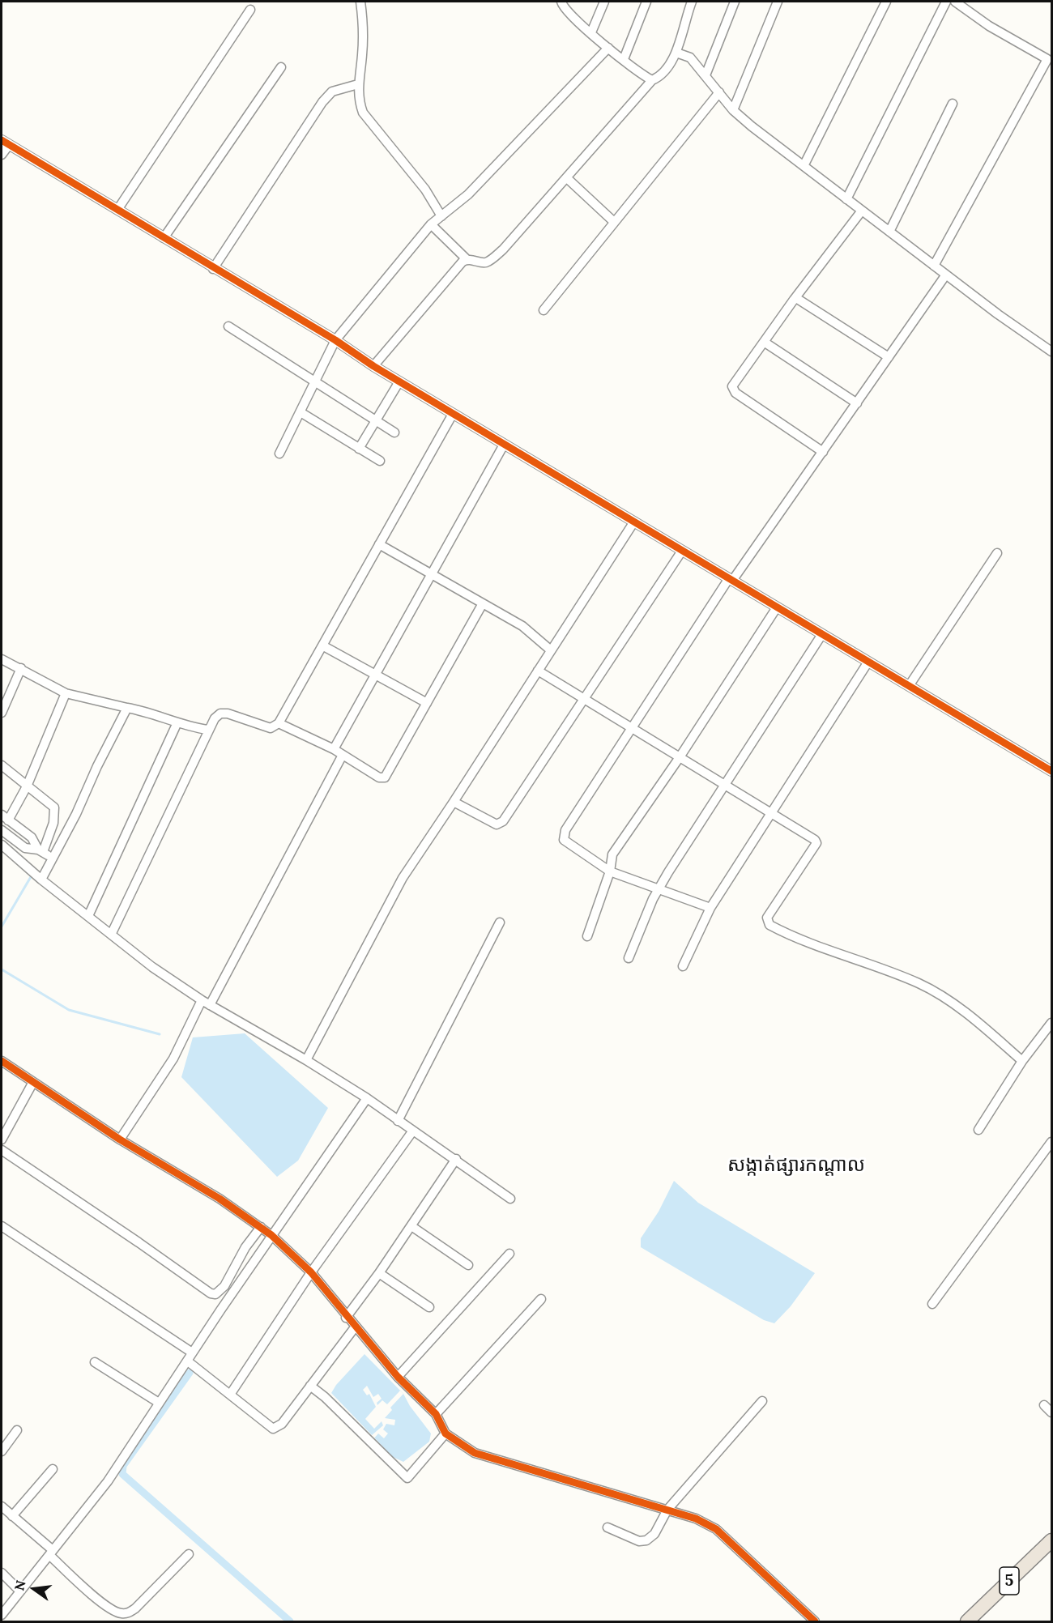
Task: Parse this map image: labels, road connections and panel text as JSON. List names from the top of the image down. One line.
{"streets":{"highway":["5"]},"districts":["សង្កាត់ផ្សារកណ្ដាល"],"north":"left"}
